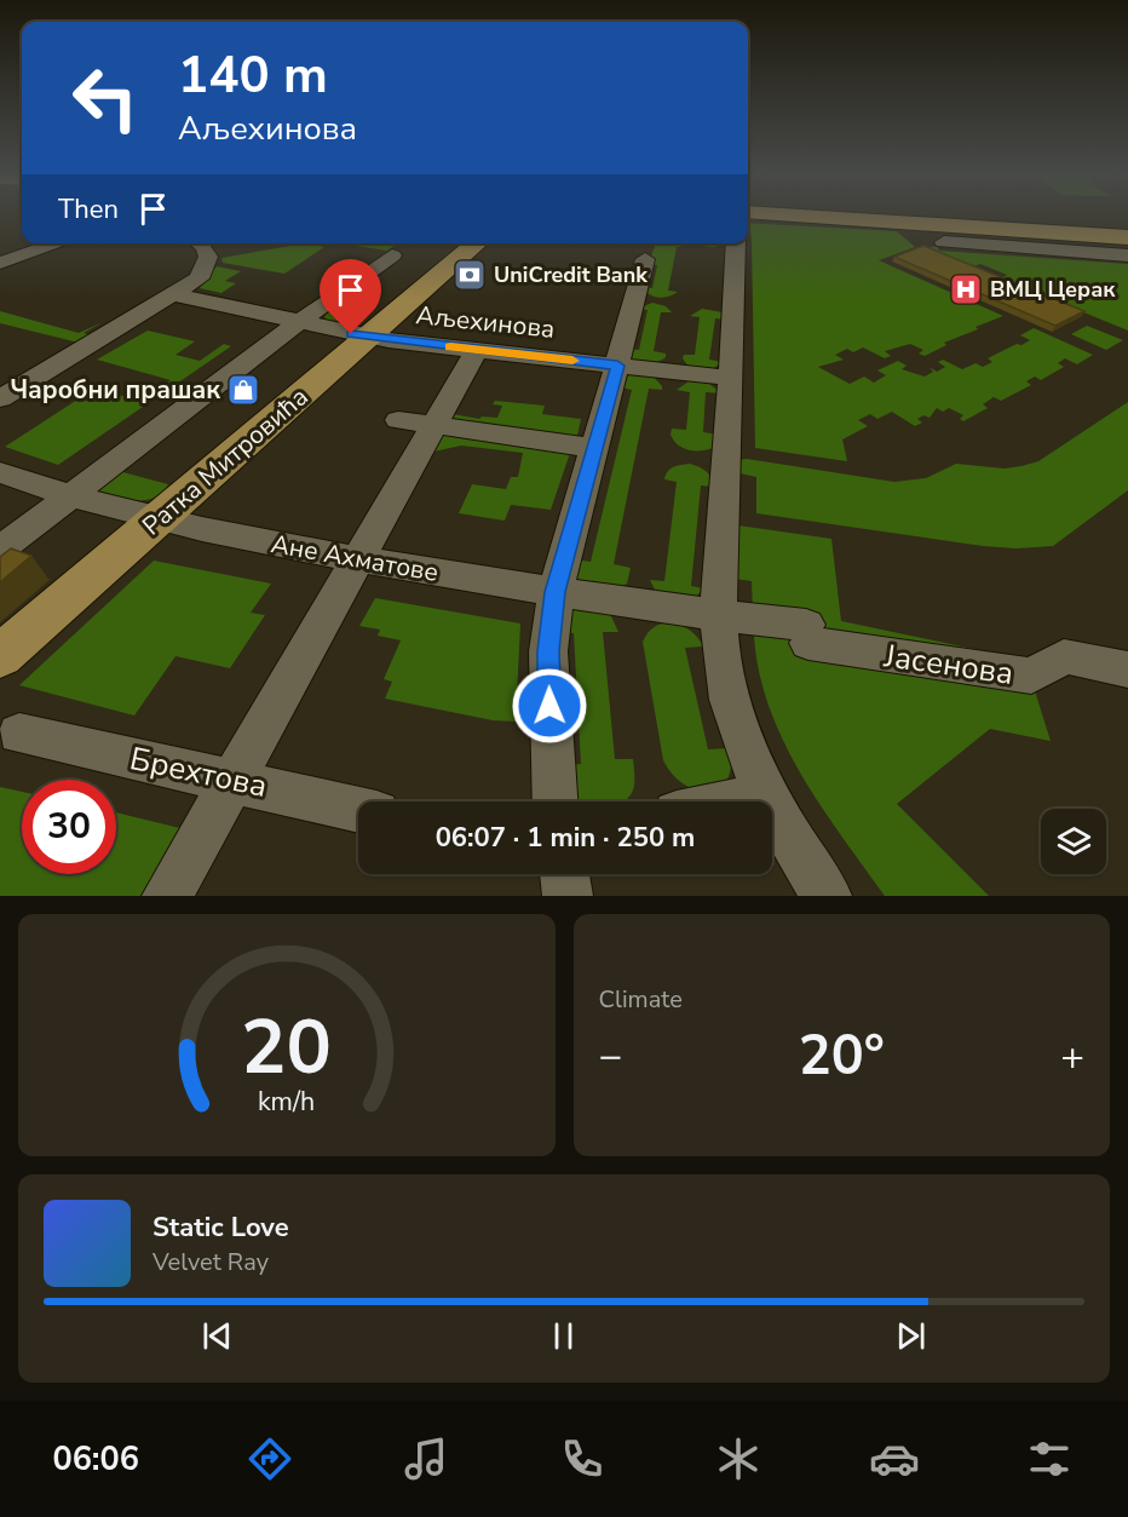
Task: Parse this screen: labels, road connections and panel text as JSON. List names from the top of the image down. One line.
{"streets":{"main road":["Ратка Митровића"],"street":["Аљехинова","Ане Ахматове","Јасенова","Брехтова"]},"crossings":[["Аљехинова","Ратка Митровића"],["Ратка Митровића","Ане Ахматове"],["Ане Ахматове","Јасенова"]],"places":{"bank":["UniCredit Bank"],"hospital":["ВМЦ Церак"],"shop":["Чаробни прашак"]},"page":{"turn":["140 m","Аљехинова"],"then":"Then","limit":"30","trip":"06:07 · 1 min · 250 m","tile":"Climate","heat":["−","20°","+"],"song":["Static Love","Velvet Ray"],"tabs":"06:06","gauge":["20","km/h"]}}
